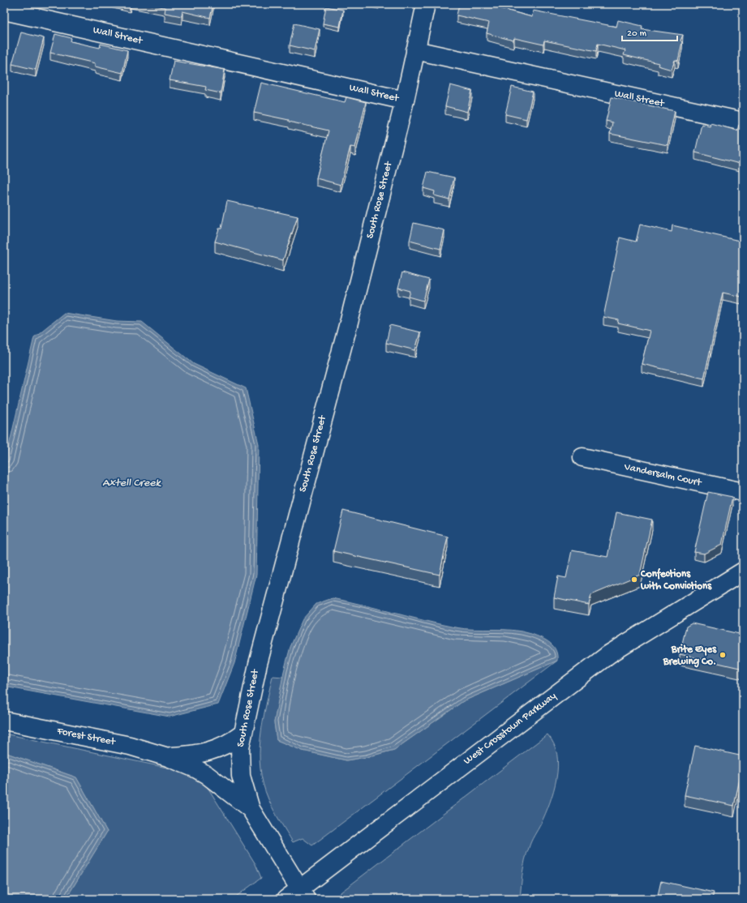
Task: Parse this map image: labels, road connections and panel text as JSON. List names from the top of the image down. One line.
{"streets":{"street":["Wall Street","South Rose Street","Vandersalm Court","West Crosstown Parkway","Forest Street"]},"crossings":[["Wall Street","South Rose Street"],["South Rose Street","Forest Street"]],"water":["Axtell Creek"],"places":["Confections with Convictions","Brite Eyes Brewing Co."],"scale_bar":"20 m"}
